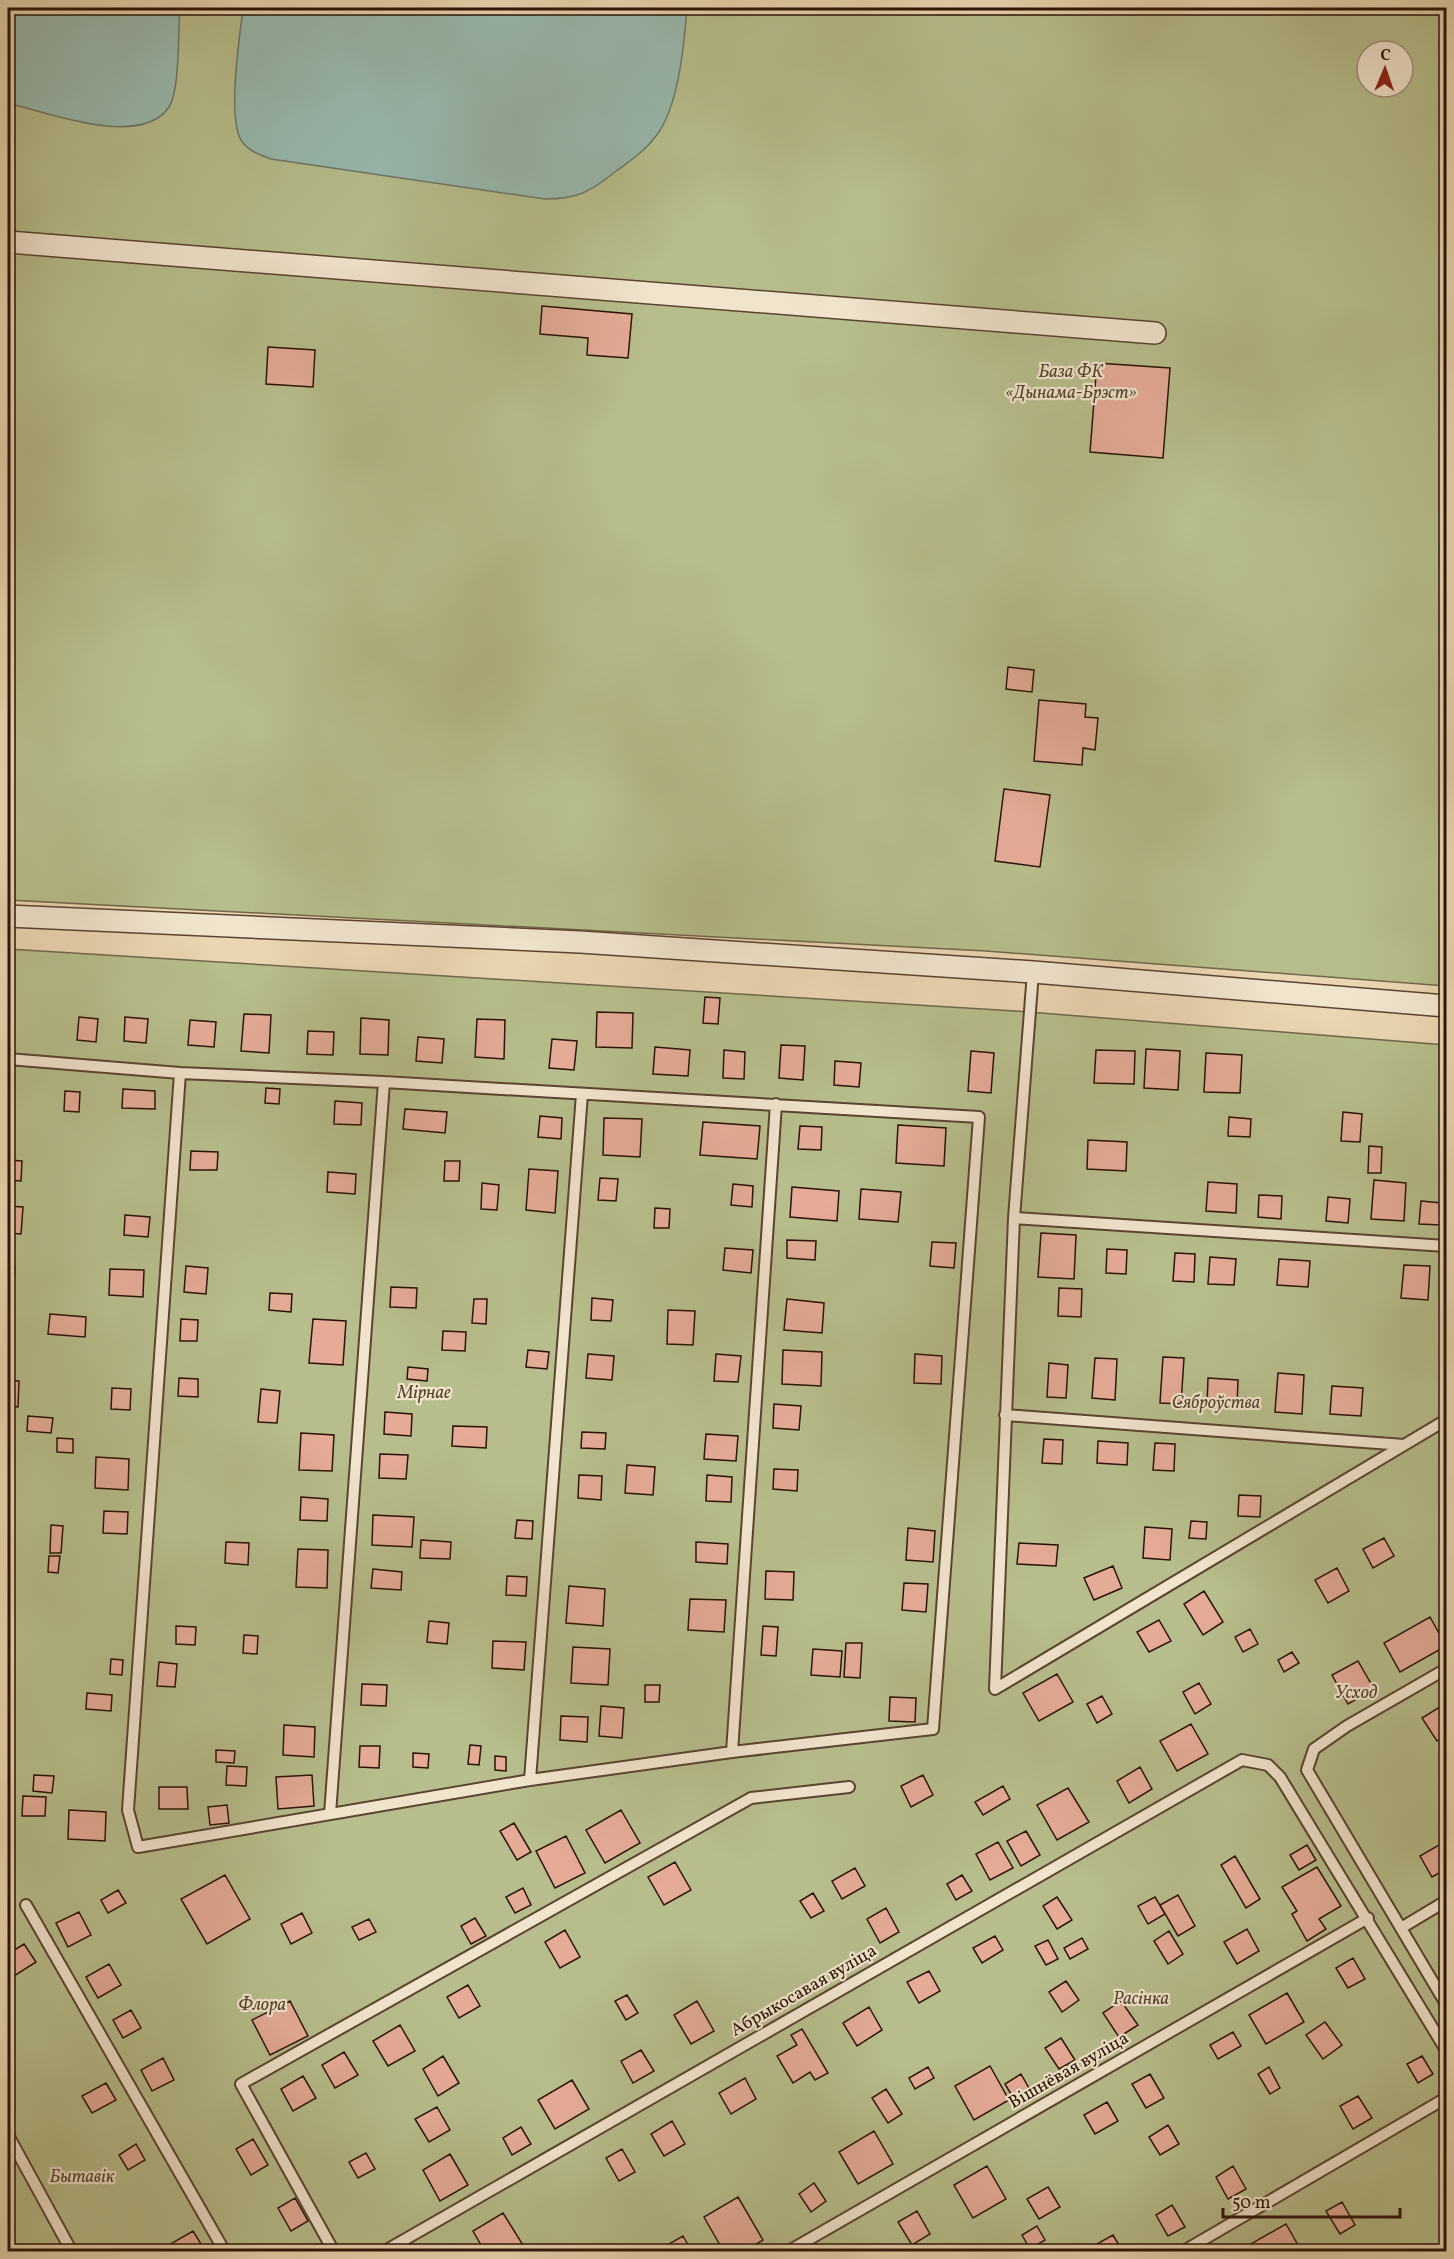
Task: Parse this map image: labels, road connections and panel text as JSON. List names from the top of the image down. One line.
{"streets":{"lane":["Абрыкосавая вуліца","Вішнёвая вуліца"]},"crossings":[["Абрыкосавая вуліца","Вішнёвая вуліца"]],"parks":["База ФК «Дынама-Брэст»","Мірнае","Сяброўства","Усход","Расінка","Флора","Бытавік"],"scale_bar":"50 m","north":"top"}
